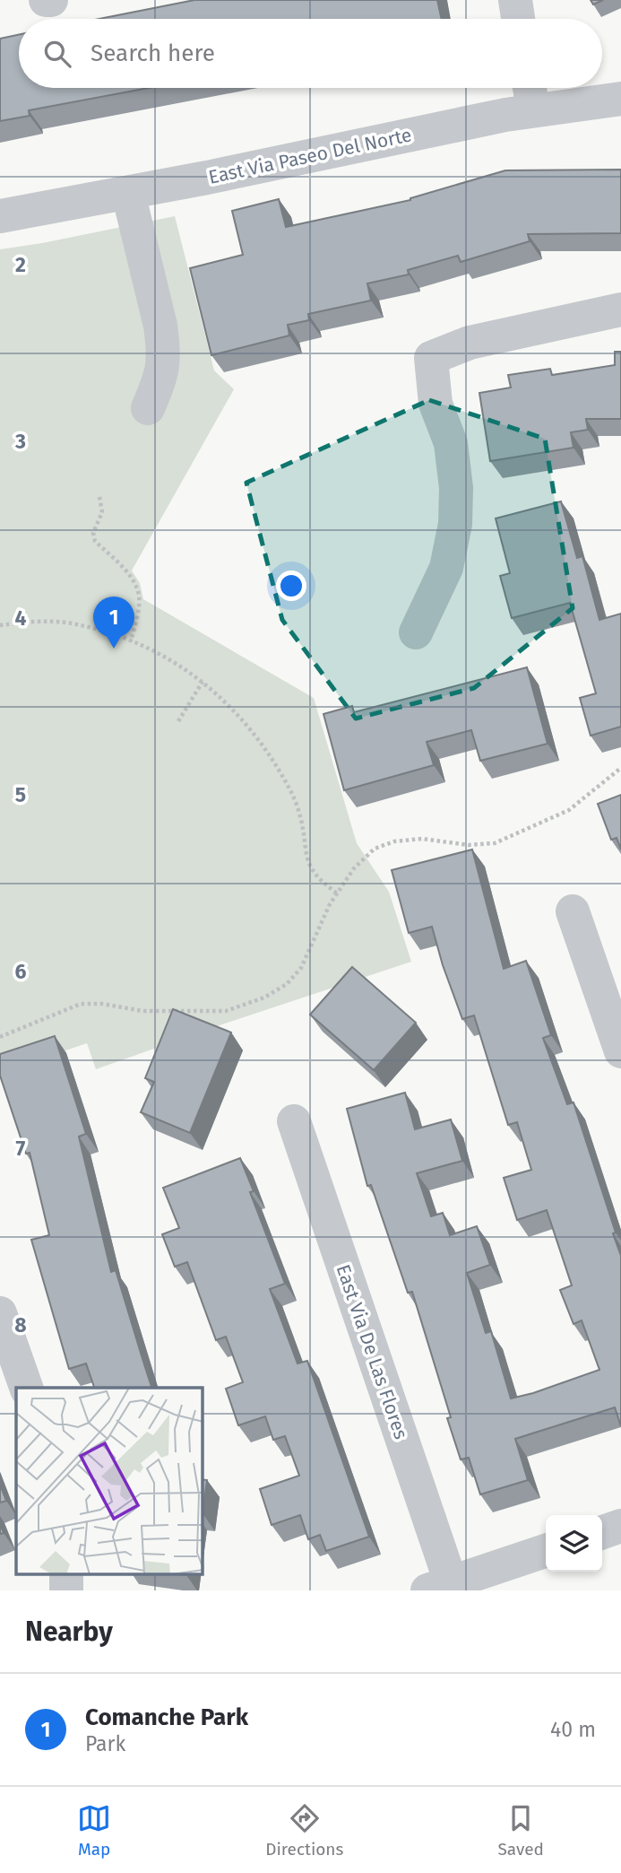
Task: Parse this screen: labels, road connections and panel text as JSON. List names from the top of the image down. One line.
{"streets":{"street":["East Via Paseo Del Norte","East Via De Las Flores"]},"page":{"search":"Search here","pins":"1","heading":"Nearby","list":[{"mark":"1","name":"Comanche Park","note":"Park","value":"40 m"}],"nav":["Map","Directions","Saved"]},"grid":{"rows":["2","3","4","5","6","7","8"]}}
